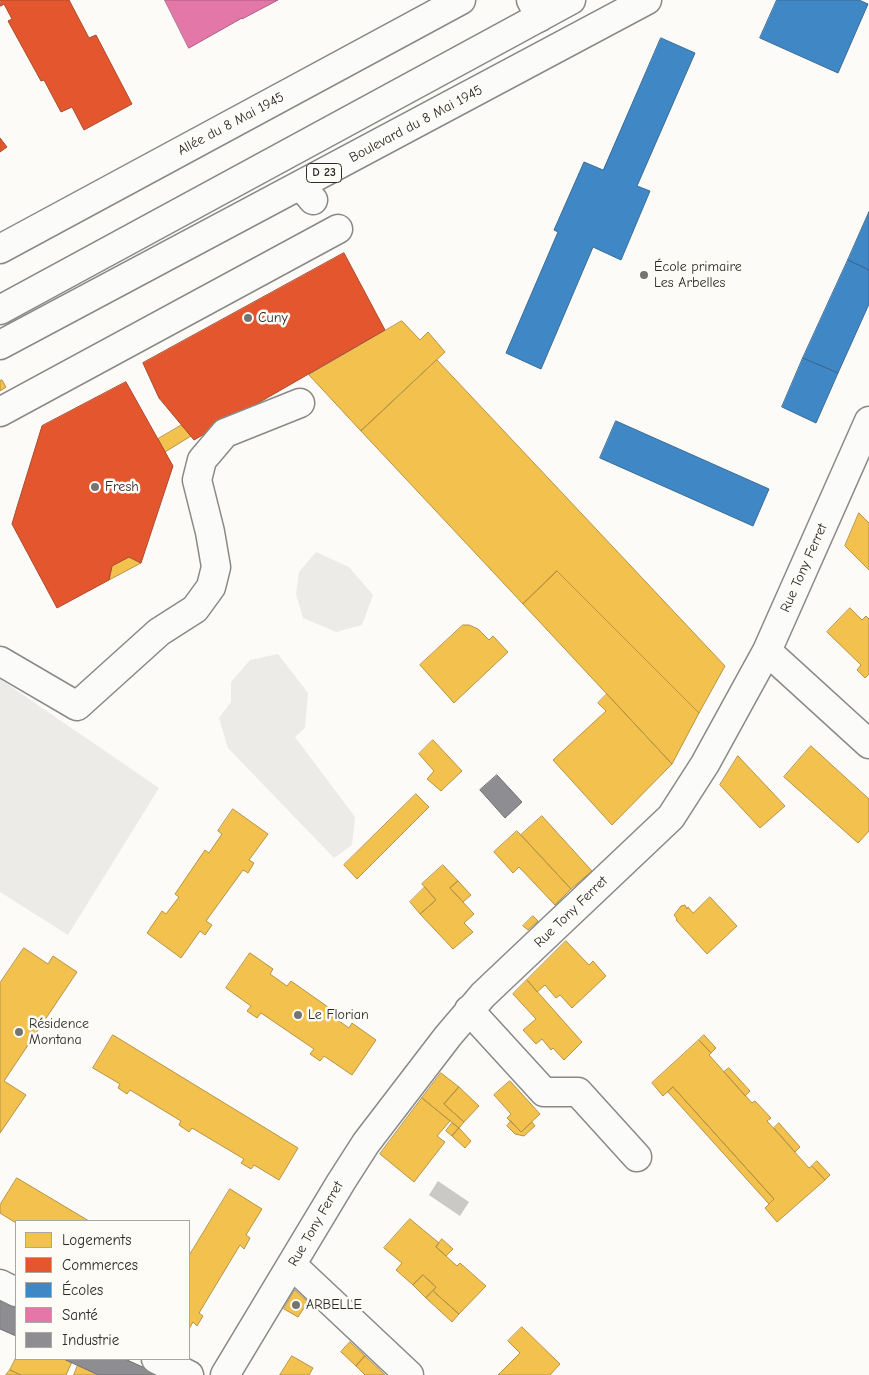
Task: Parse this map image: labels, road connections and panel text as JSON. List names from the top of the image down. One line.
{"streets":{"street":["Allée du 8 Mai 1945","Boulevard du 8 Mai 1945","D 23","Rue Tony Ferret"]},"places":["École primaire Les Arbelles","Cuny","Fresh","Le Florian","Résidence Montana","ARBELLE"],"legend":["Logements","Commerces","Écoles","Santé","Industrie"]}
